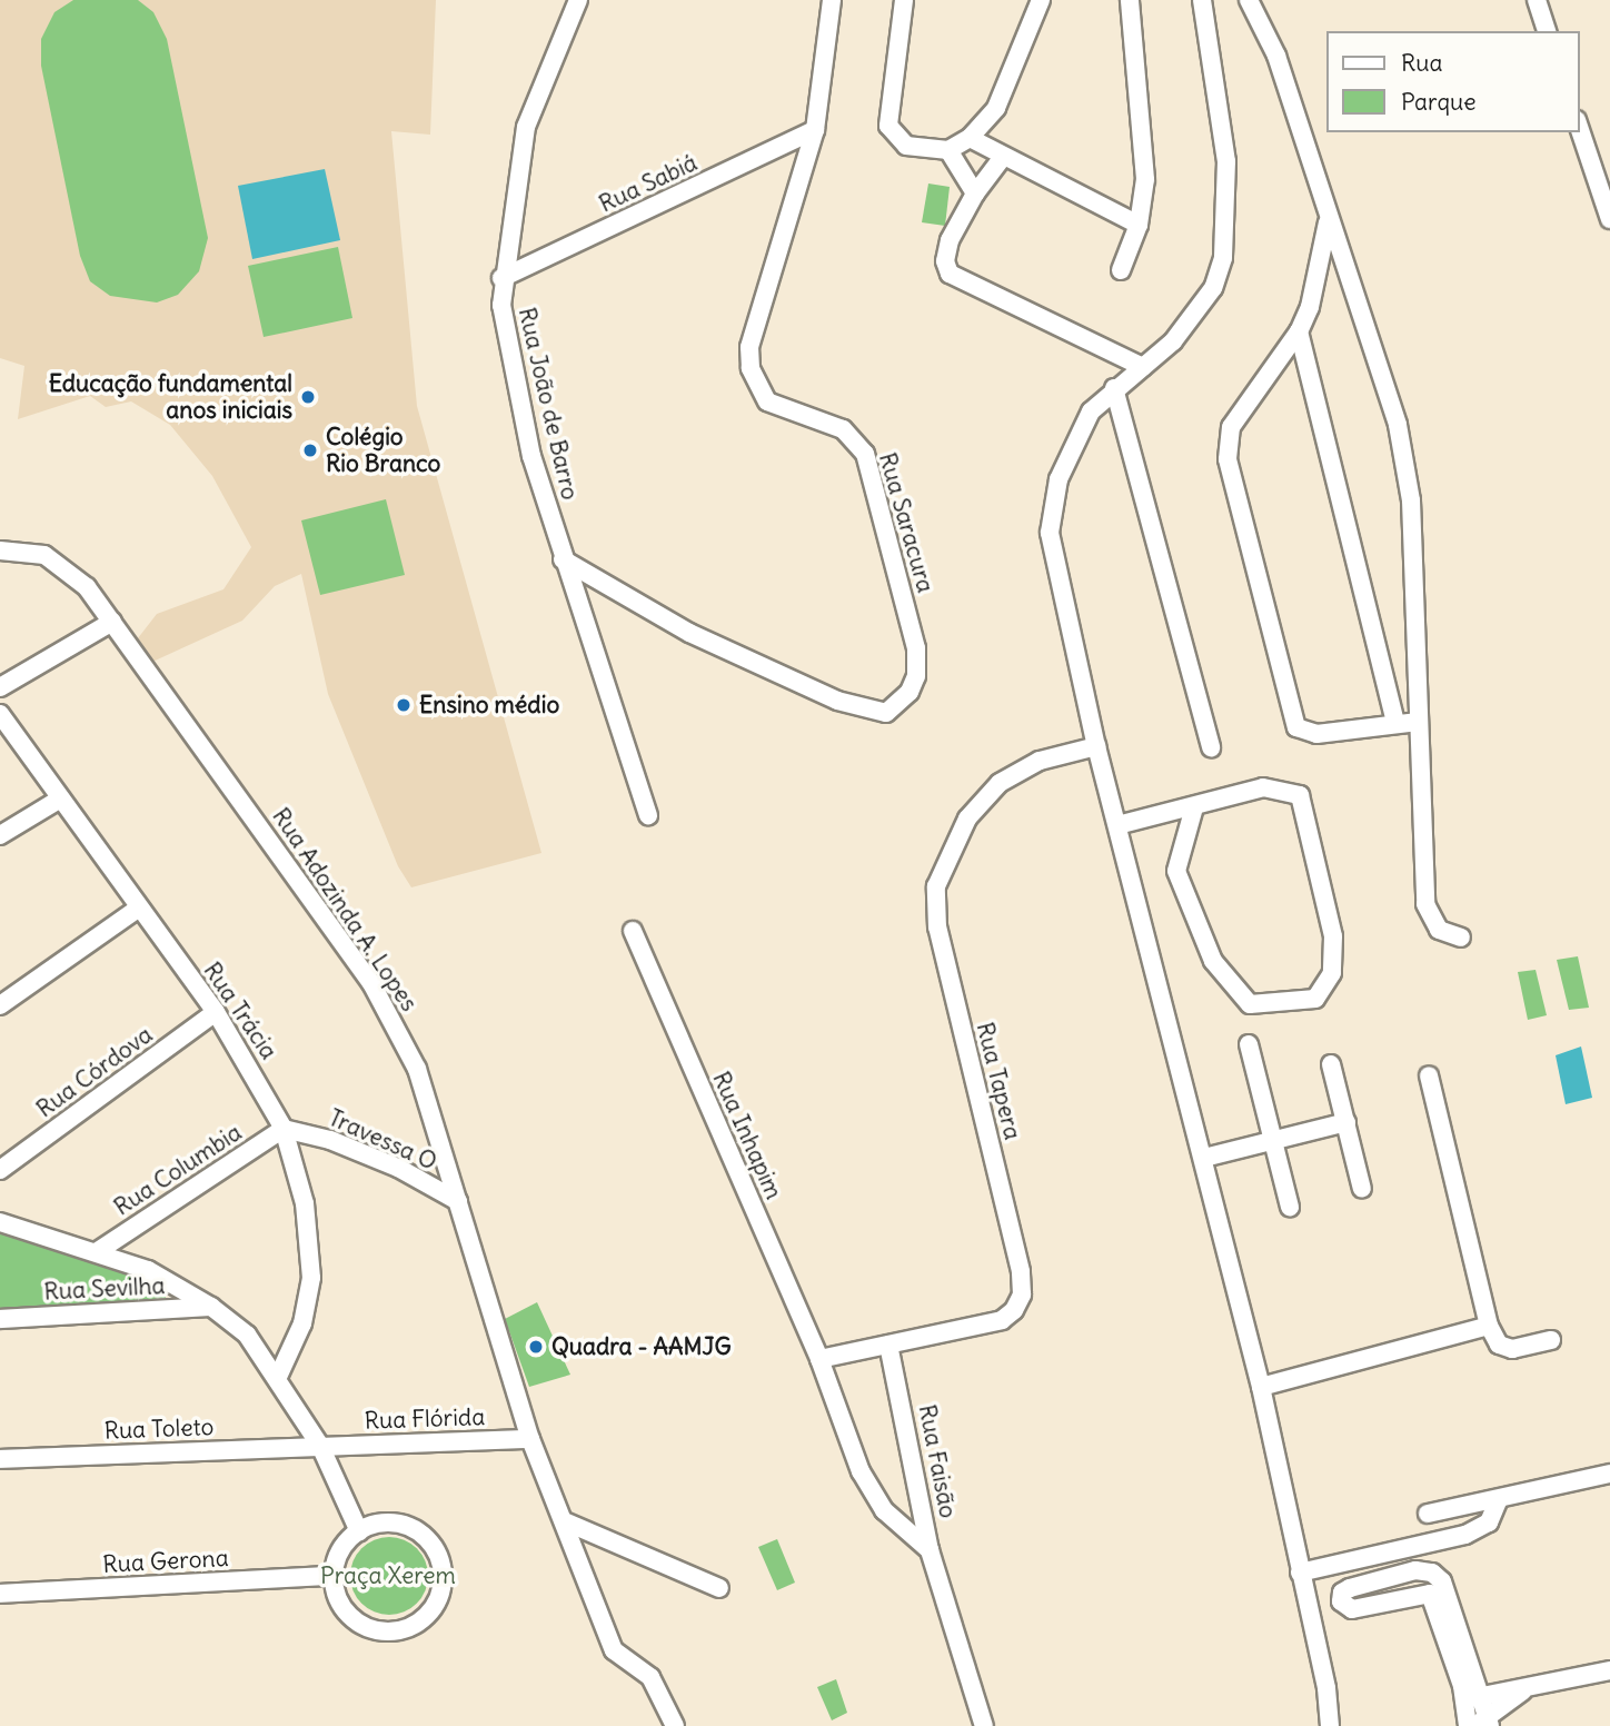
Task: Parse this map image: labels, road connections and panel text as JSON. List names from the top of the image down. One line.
{"streets":{"street":["Rua Sabiá","Rua João de Barro","Rua Saracura","Rua Adozinda A. Lopes","Rua Trácia","Rua Córdova","Rua Tapera","Rua Inhapim","Travessa O","Rua Columbia","Rua Sevilha","Rua Flórida","Rua Toleto","Rua Faisão","Rua Gerona"]},"crossings":[["Rua Sabiá","Rua João de Barro"],["Rua Sabiá","Rua Saracura"],["Rua João de Barro","Rua Saracura"],["Rua Adozinda A. Lopes","Travessa O"],["Rua Adozinda A. Lopes","Rua Flórida"],["Rua Trácia","Rua Córdova"],["Rua Trácia","Travessa O"],["Rua Trácia","Rua Columbia"],["Rua Tapera","Rua Inhapim"],["Rua Tapera","Rua Faisão"],["Rua Inhapim","Rua Faisão"],["Travessa O","Rua Columbia"],["Rua Flórida","Rua Toleto"]],"parks":["Praça Xerem"],"places":["Educação fundamental anos iniciais","Colégio Rio Branco","Ensino médio","Quadra - AAMJG"],"legend":["Rua","Parque"]}
